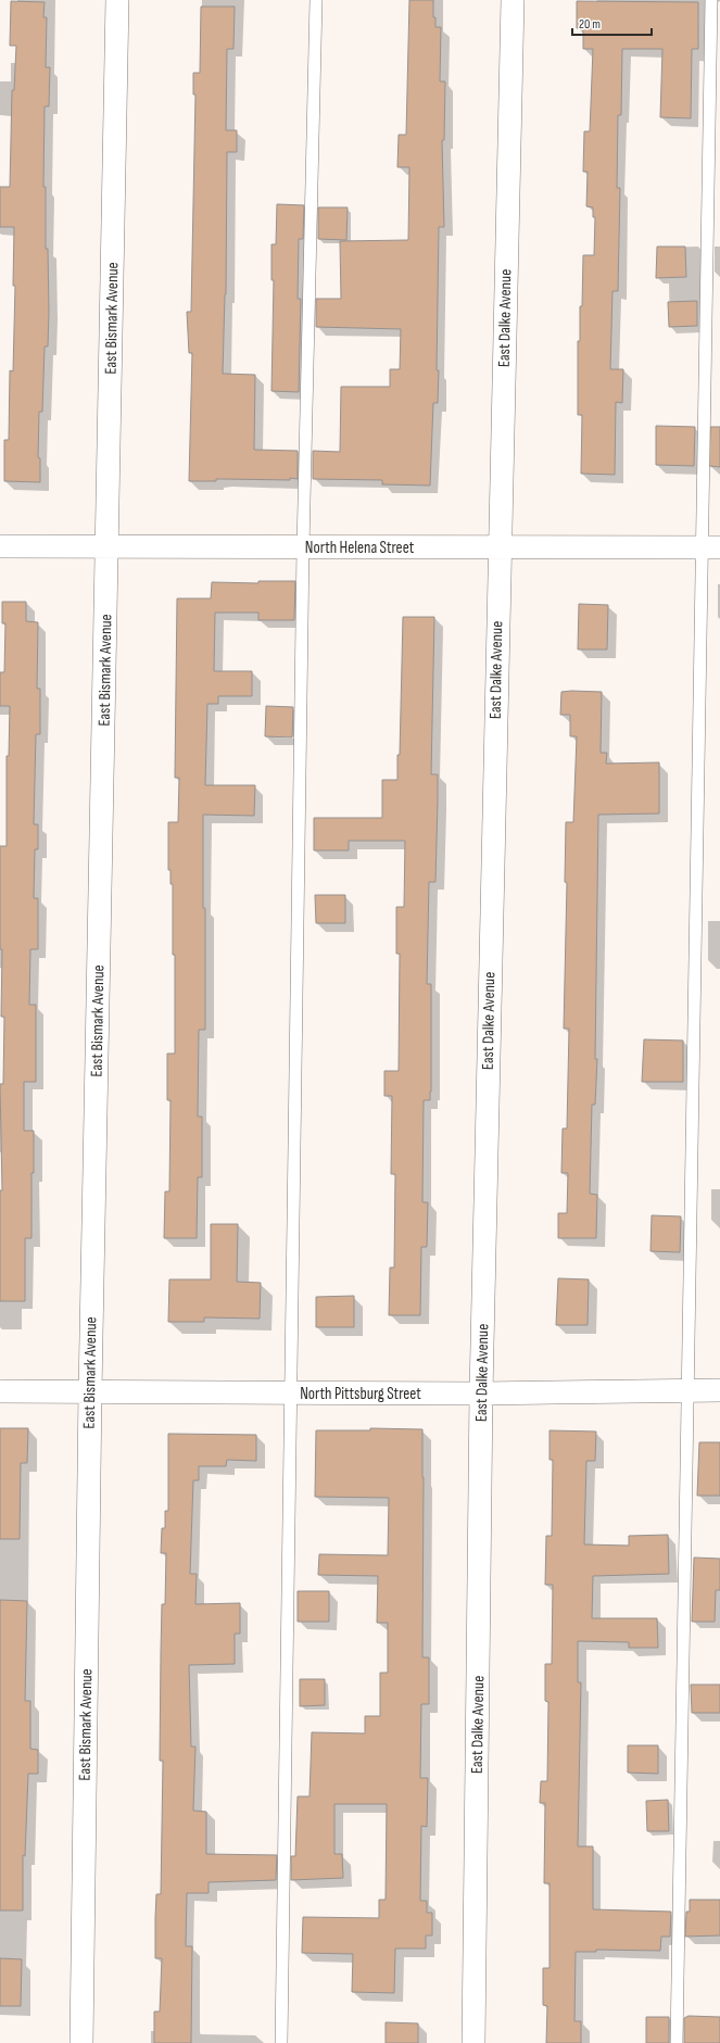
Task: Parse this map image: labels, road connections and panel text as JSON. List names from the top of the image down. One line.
{"streets":{"street":["East Bismark Avenue","East Dalke Avenue","North Helena Street","North Pittsburg Street"]},"crossings":[["East Bismark Avenue","North Helena Street"],["East Bismark Avenue","North Pittsburg Street"],["East Dalke Avenue","North Helena Street"],["East Dalke Avenue","North Pittsburg Street"]],"scale_bar":"20 m"}
